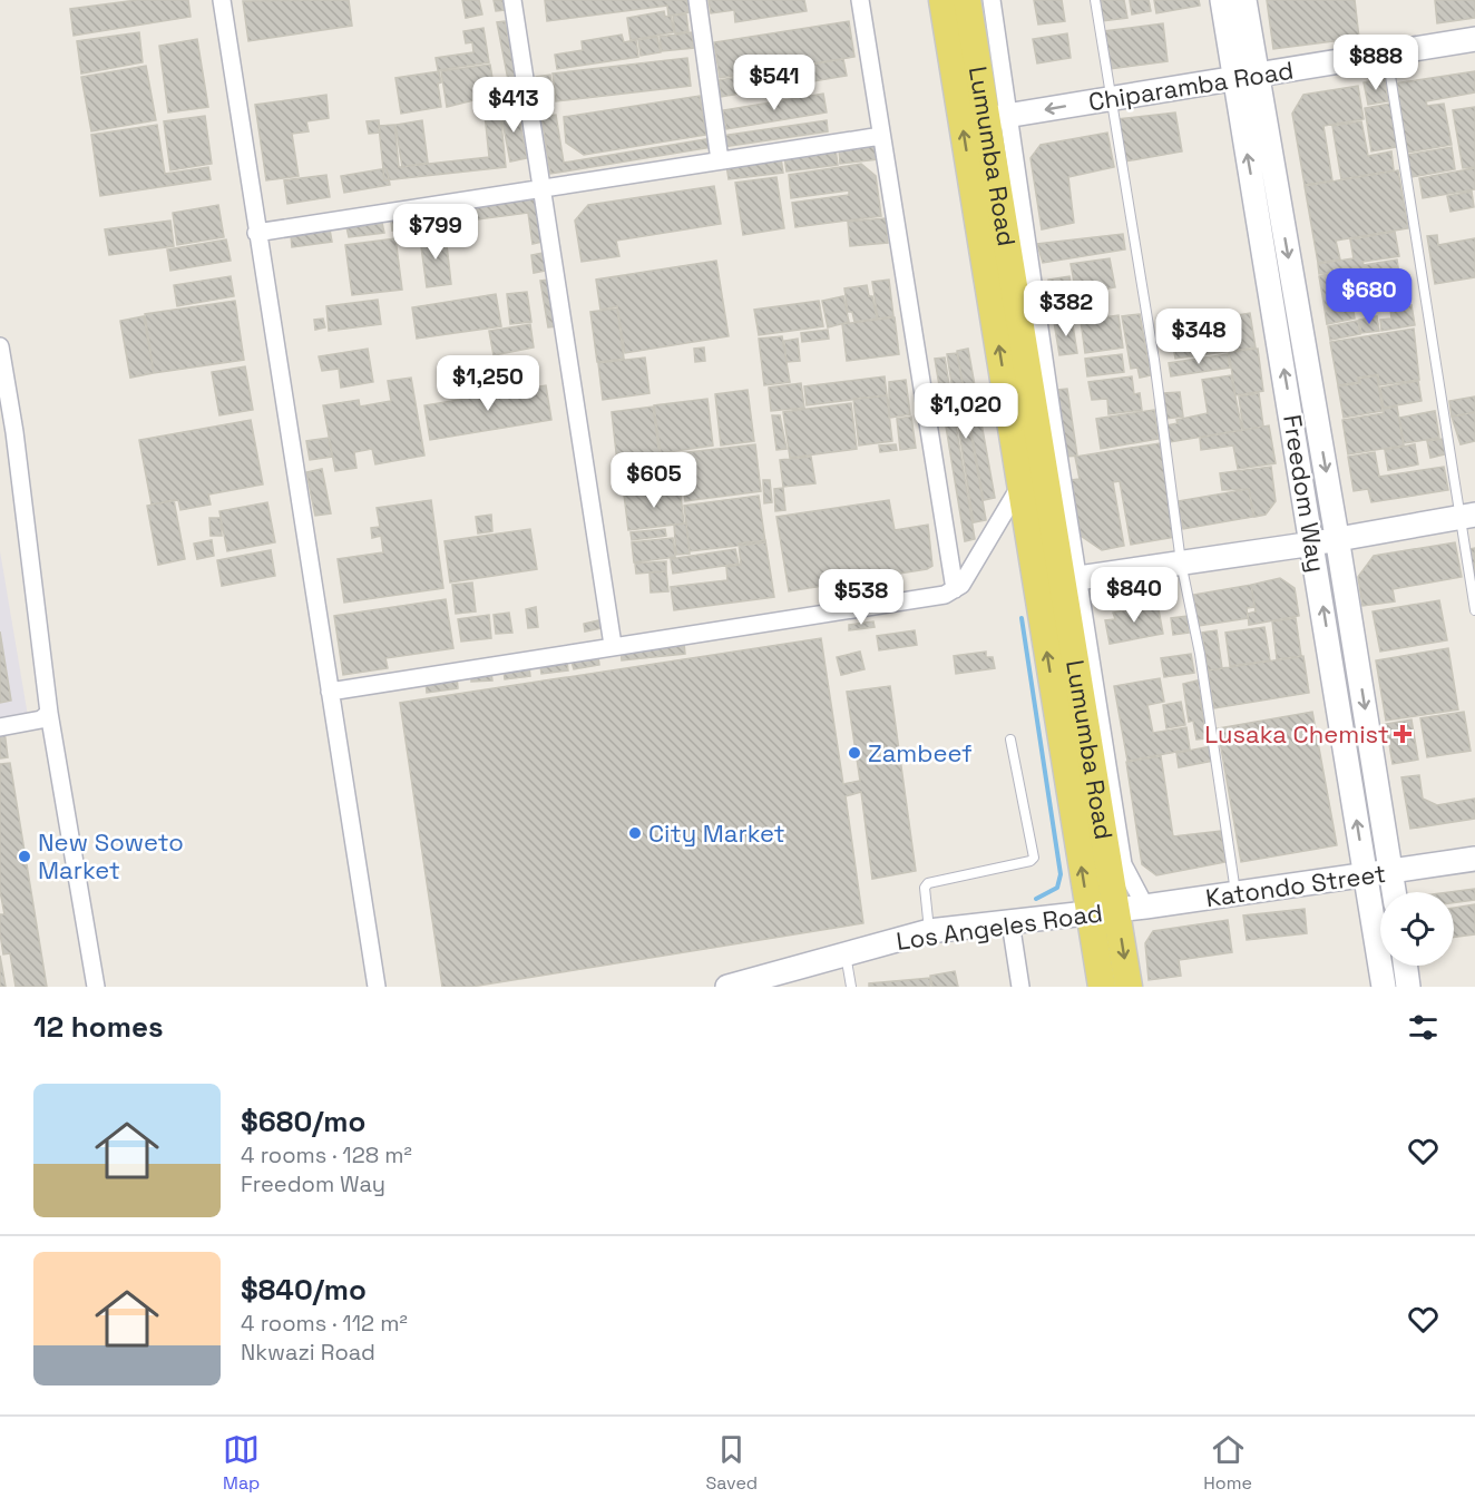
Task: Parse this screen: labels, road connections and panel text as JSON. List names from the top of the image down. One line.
{"streets":{"main road":["Chiparamba Road","Lumumba Road","Freedom Way","Katondo Street","Los Angeles Road"]},"crossings":[["Chiparamba Road","Lumumba Road"],["Chiparamba Road","Freedom Way"],["Lumumba Road","Katondo Street"],["Lumumba Road","Los Angeles Road"],["Freedom Way","Katondo Street"],["Katondo Street","Los Angeles Road"]],"places":{"health":["Lusaka Chemist"],"other":["Zambeef","City Market","New Soweto Market"]},"page":{"price":["$888","$541","$413","$799","$680","$382","$348","$1,250","$1,020","$605","$840","$538"],"heading":"12 homes","list":[{"name":"$680/mo","note":"4 rooms · 128 m² · Freedom Way"},{"name":"$840/mo","note":"4 rooms · 112 m² · Nkwazi Road"}],"tabs":["Map","Saved","Home"]}}
